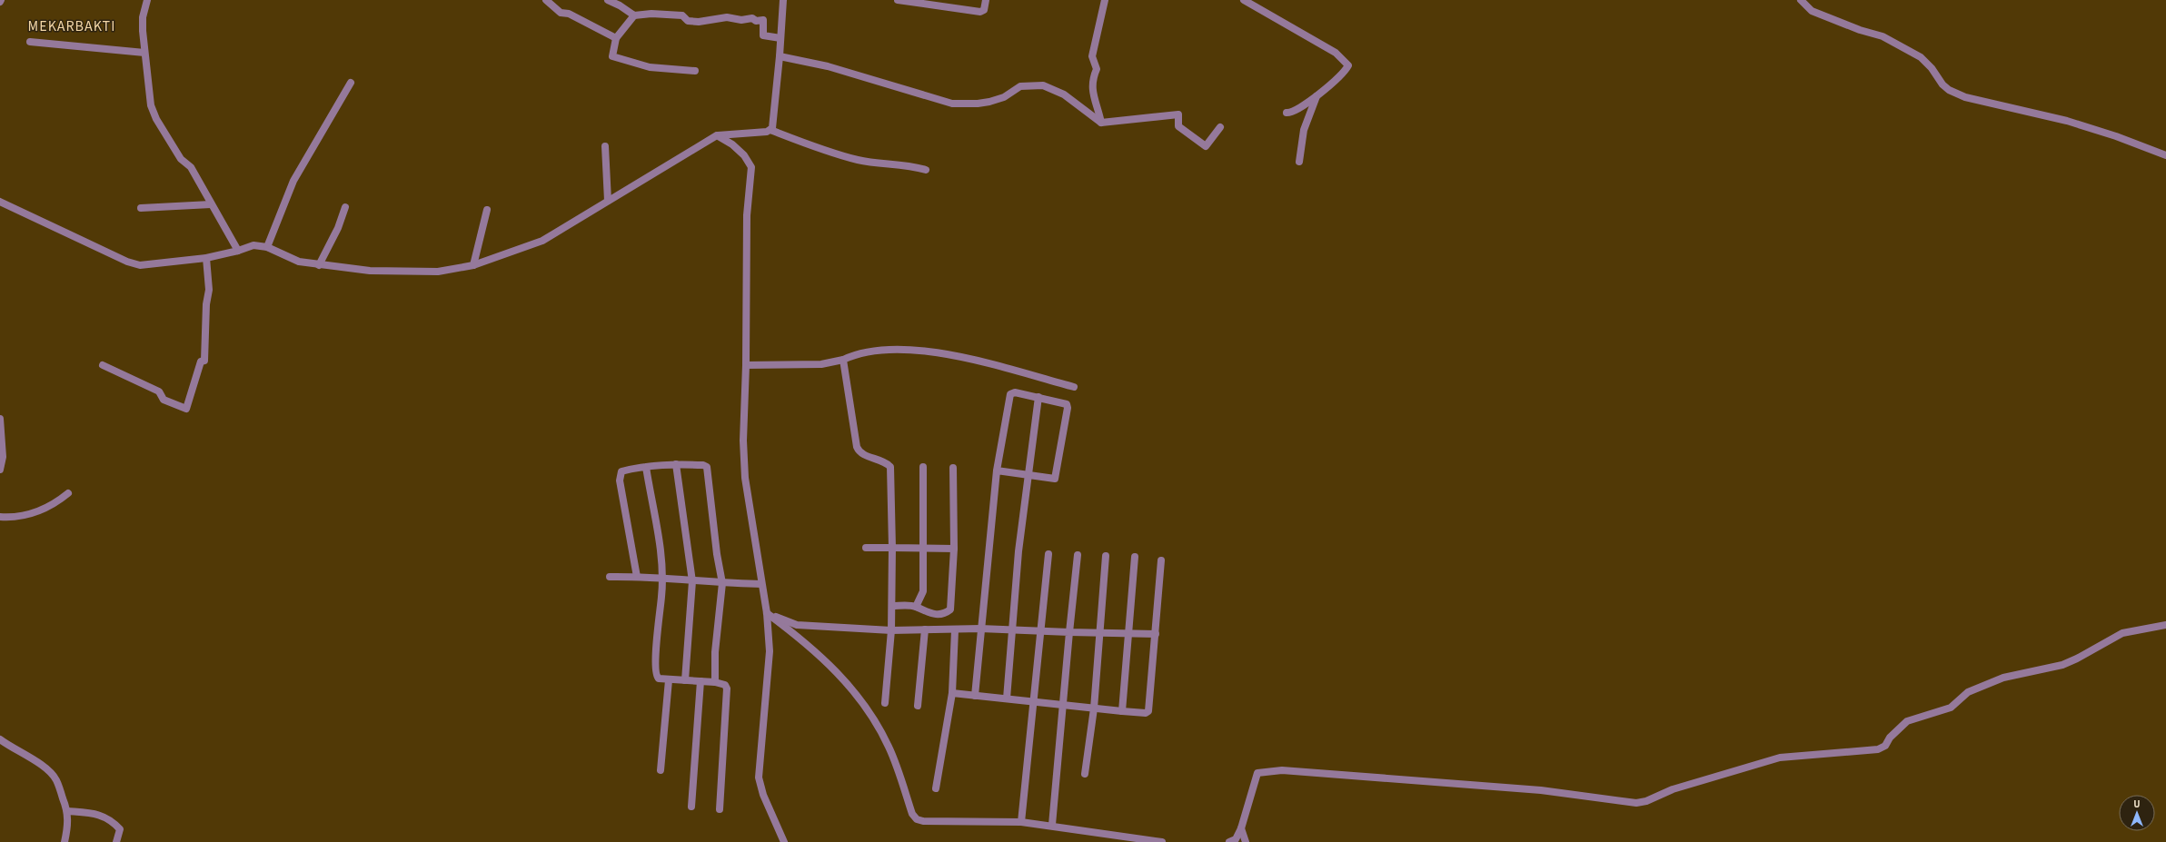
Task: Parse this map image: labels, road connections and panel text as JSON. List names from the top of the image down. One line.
{"districts":["MEKARBAKTI"],"north":"top"}
